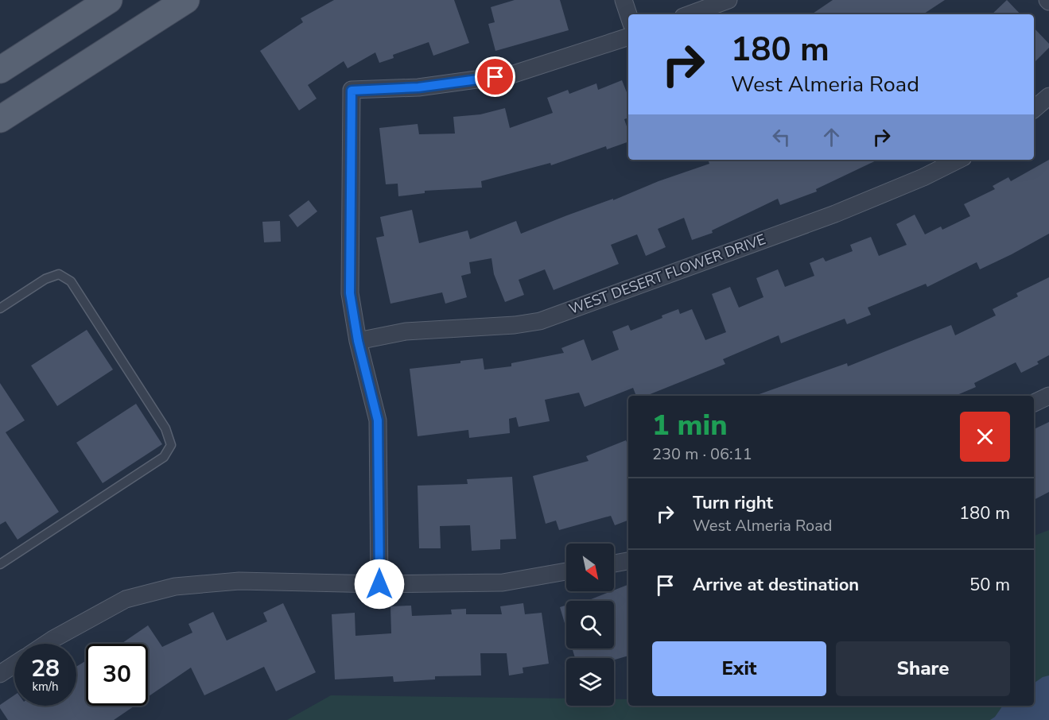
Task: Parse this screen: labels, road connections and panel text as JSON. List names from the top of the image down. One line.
{"streets":{"street":["WEST DESERT FLOWER DRIVE"]},"north":"bottom right","page":{"turn":["180 m","West Almeria Road"],"heading":["1 min","230 m · 06:11"],"list":[{"name":"Turn right","note":"West Almeria Road","value":"180 m"},{"name":"Arrive at destination","value":"50 m"}],"buttons":["Exit","Share"],"speed":"28 km/h","limit":"30"}}
